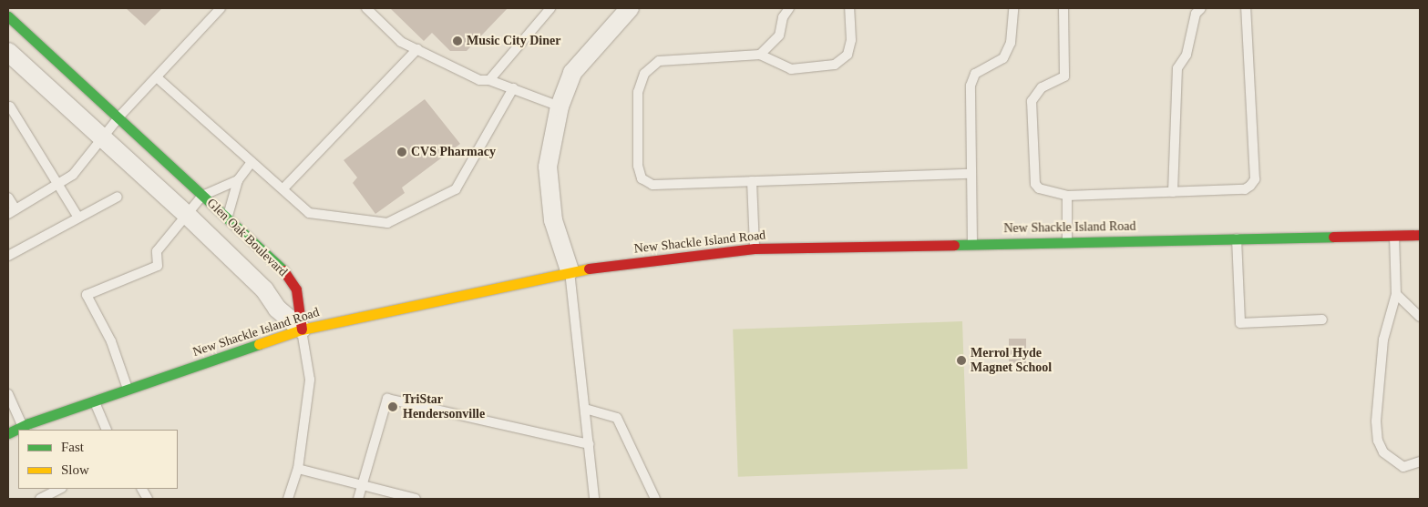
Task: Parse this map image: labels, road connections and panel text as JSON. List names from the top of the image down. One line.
{"streets":{"main road":["New Shackle Island Road","Glen Oak Boulevard"]},"crossings":[["New Shackle Island Road","Glen Oak Boulevard"]],"places":["Music City Diner","CVS Pharmacy","Merrol Hyde Magnet School","TriStar Hendersonville"],"legend":["Fast","Slow"]}
